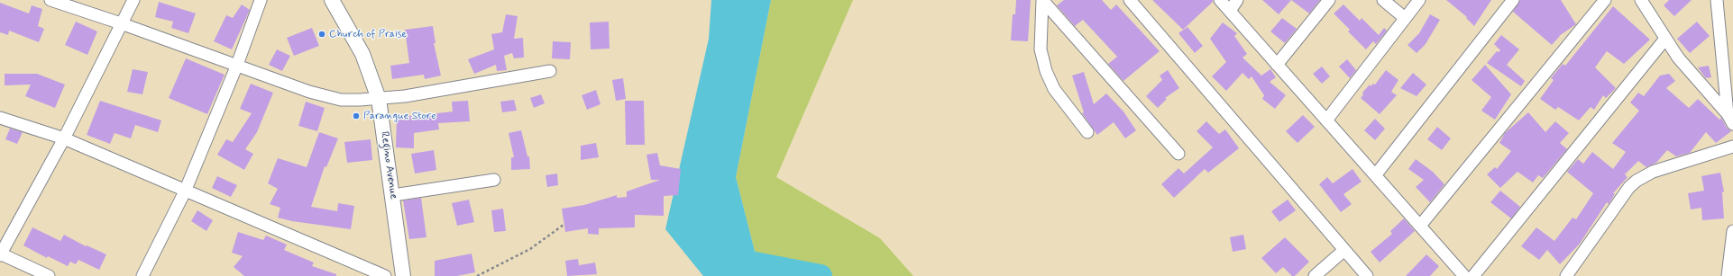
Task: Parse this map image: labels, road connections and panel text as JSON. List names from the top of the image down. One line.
{"streets":{"street":["Regino Avenue"]},"places":["Church of Praise","Parangue Store"]}
